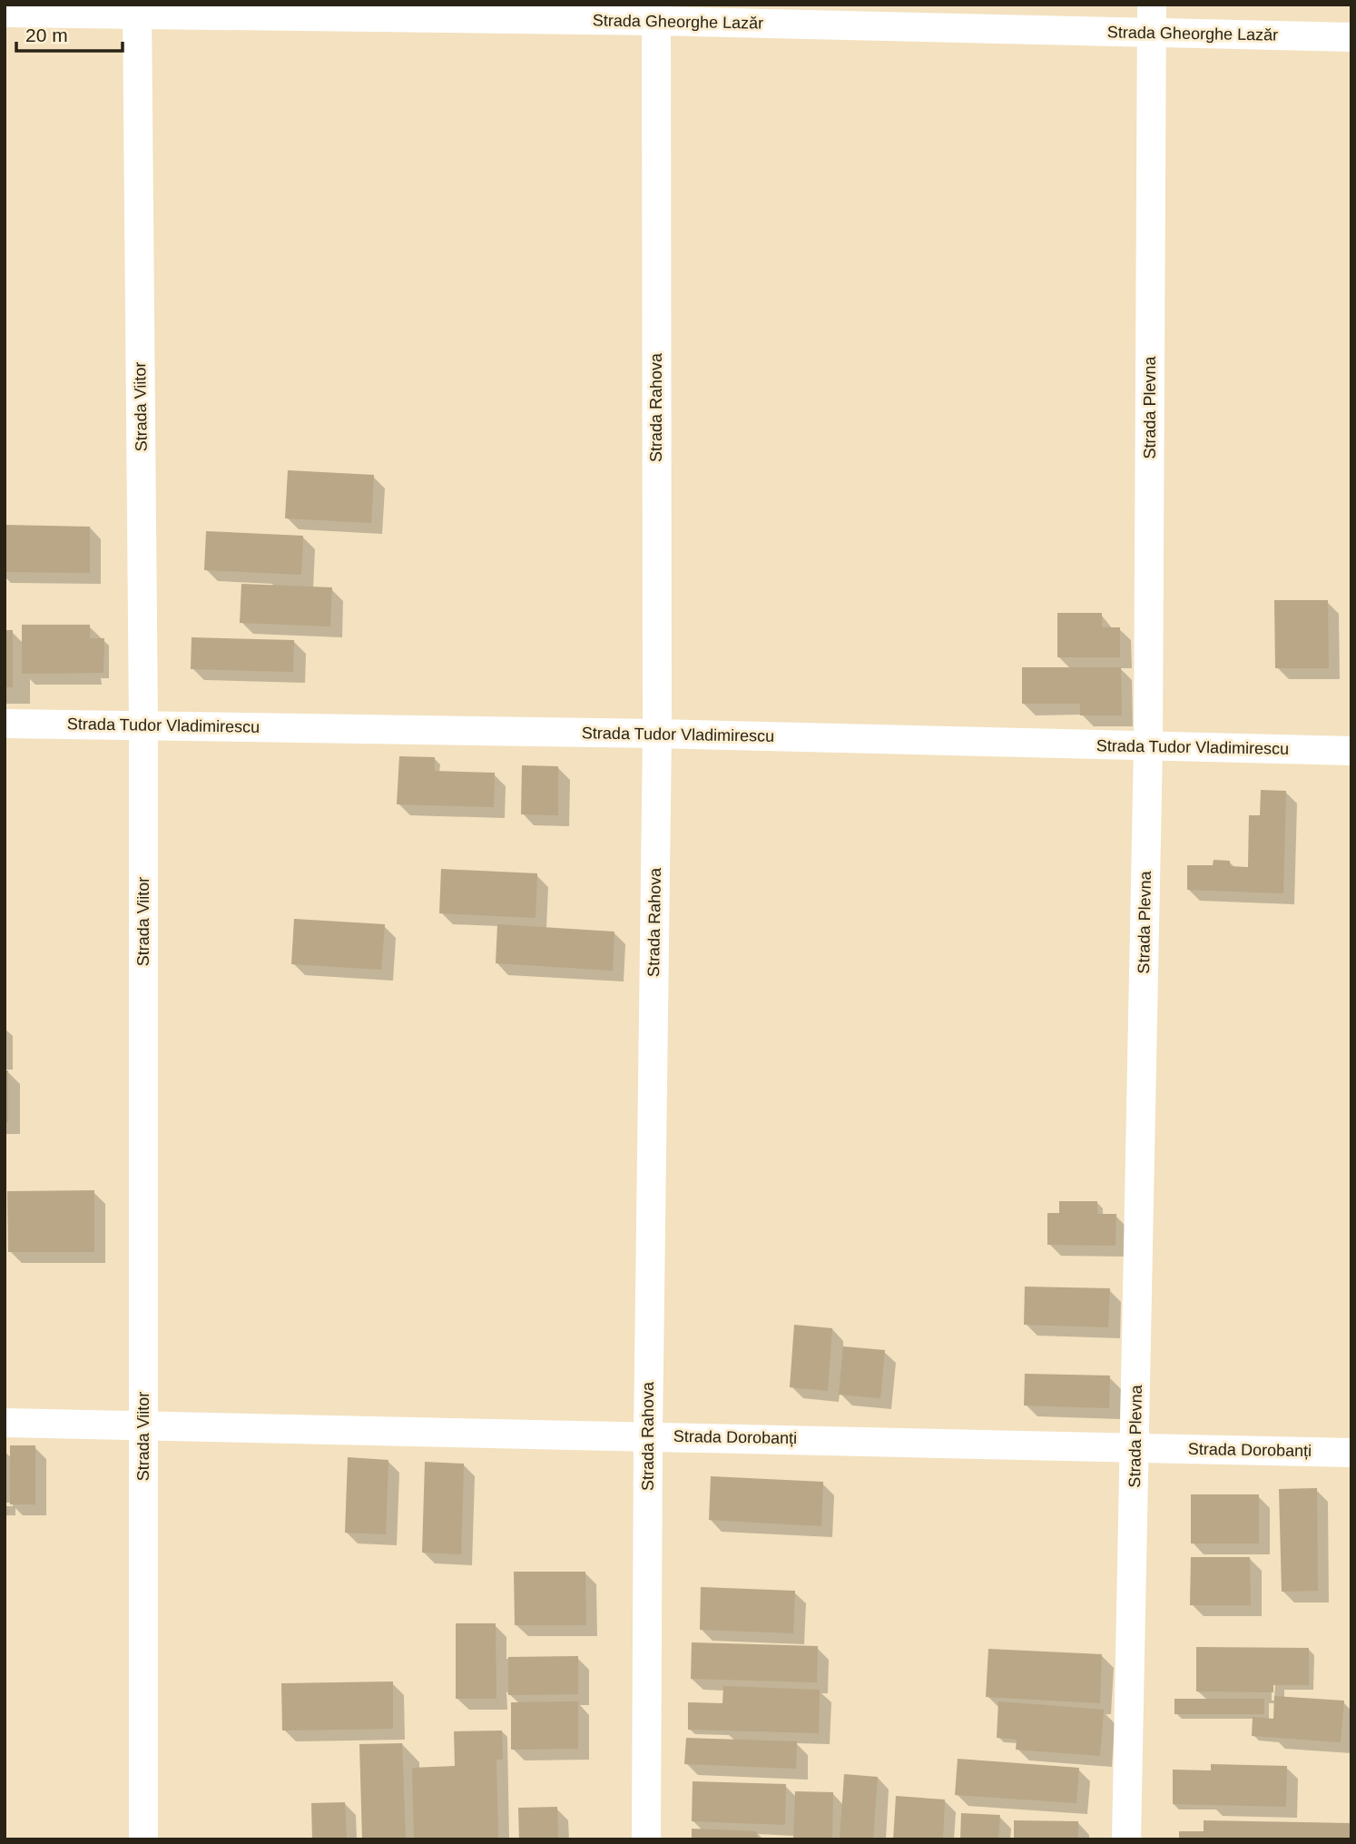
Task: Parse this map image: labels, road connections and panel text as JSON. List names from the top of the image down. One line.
{"streets":{"street":["Strada Gheorghe Lazăr","Strada Viitor","Strada Rahova","Strada Plevna","Strada Tudor Vladimirescu","Strada Dorobanți"]},"crossings":[["Strada Gheorghe Lazăr","Strada Viitor"],["Strada Gheorghe Lazăr","Strada Rahova"],["Strada Gheorghe Lazăr","Strada Plevna"],["Strada Viitor","Strada Tudor Vladimirescu"],["Strada Viitor","Strada Dorobanți"],["Strada Rahova","Strada Tudor Vladimirescu"],["Strada Rahova","Strada Dorobanți"],["Strada Plevna","Strada Tudor Vladimirescu"],["Strada Plevna","Strada Dorobanți"]],"scale_bar":"20 m"}
